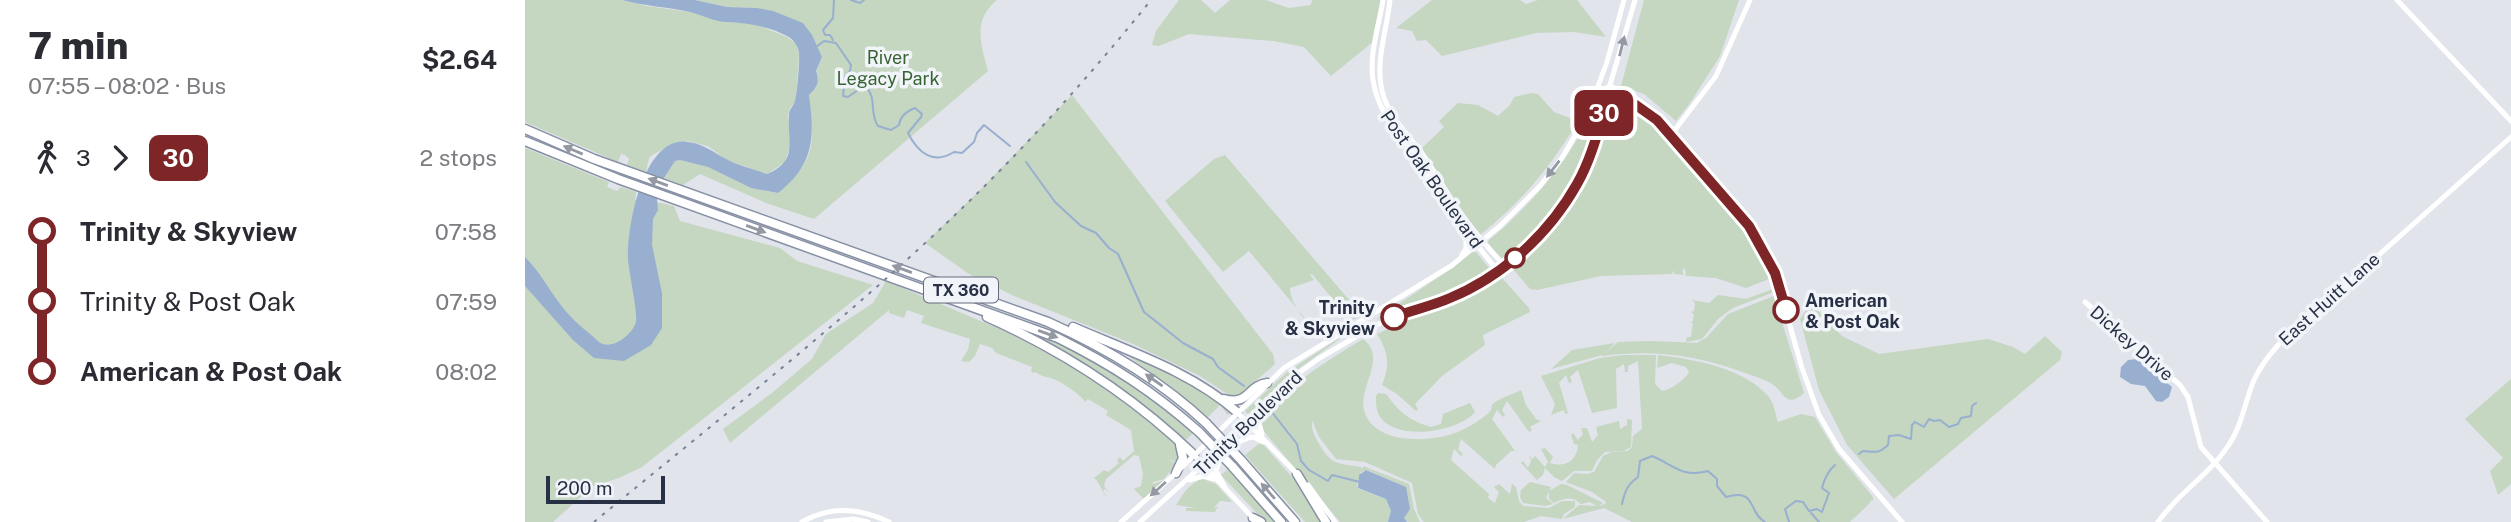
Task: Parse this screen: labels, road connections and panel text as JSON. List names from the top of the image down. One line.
{"streets":{"highway":["TX 360"],"street":["Post Oak Boulevard","East Huitt Lane","Dickey Drive","Trinity Boulevard"]},"crossings":[["Post Oak Boulevard","Trinity Boulevard"],["East Huitt Lane","Dickey Drive"]],"parks":["River Legacy Park"],"places":["American & Post Oak","Trinity & Skyview"],"lines":["bus line 30"],"scale_bar":"200 m","page":{"heading":["7 min","07:55 – 08:02 · Bus","$2.64"],"on_map":"30","legs":["3","30","2 stops"],"list":[{"name":"Trinity & Skyview","value":"07:58"},{"name":"Trinity & Post Oak","value":"07:59"},{"name":"American & Post Oak","value":"08:02"}],"scale":"200 m"}}
